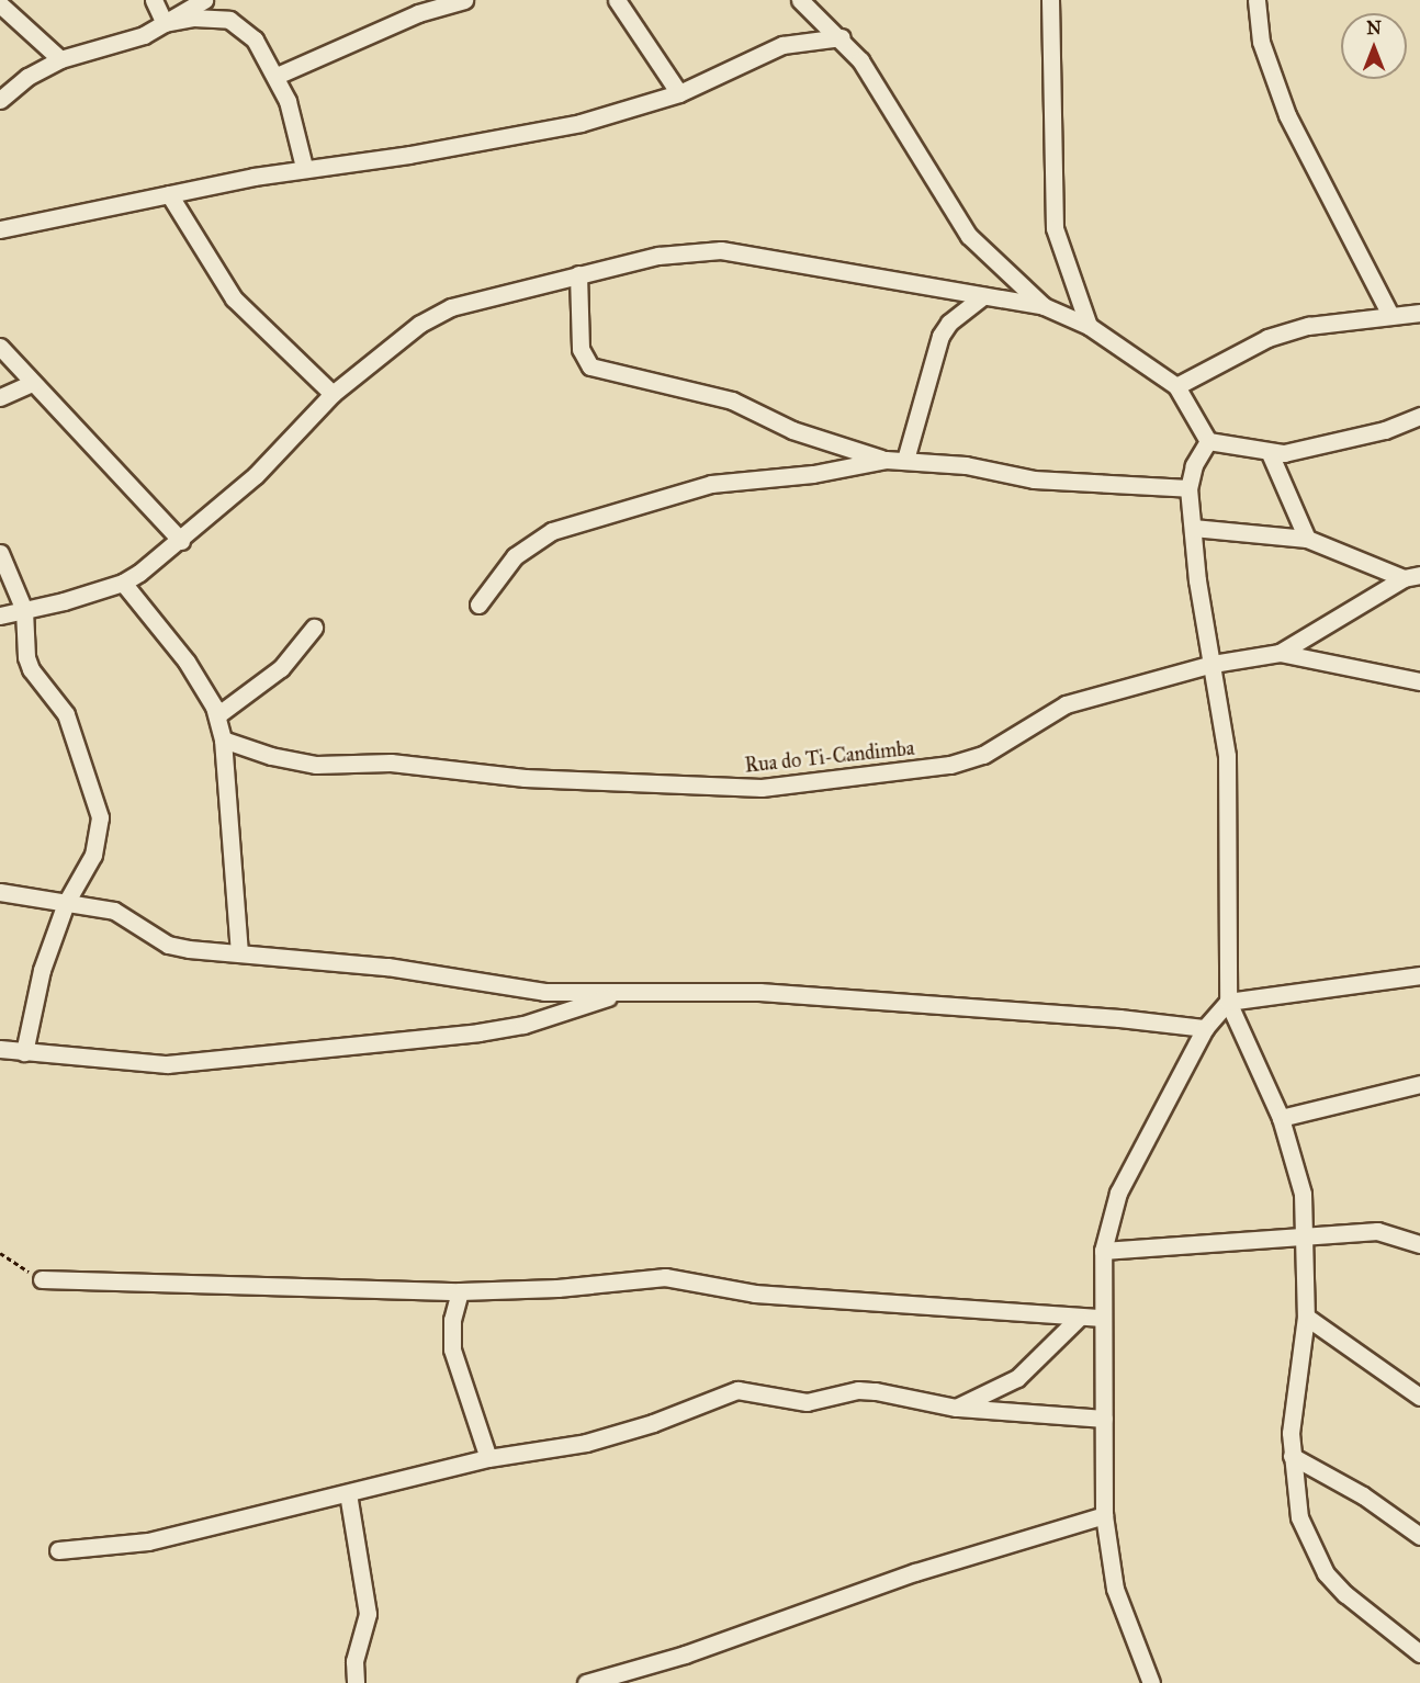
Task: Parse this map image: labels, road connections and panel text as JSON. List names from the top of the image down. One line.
{"streets":{"street":["Rua do Ti-Candimba"]},"north":"top"}
